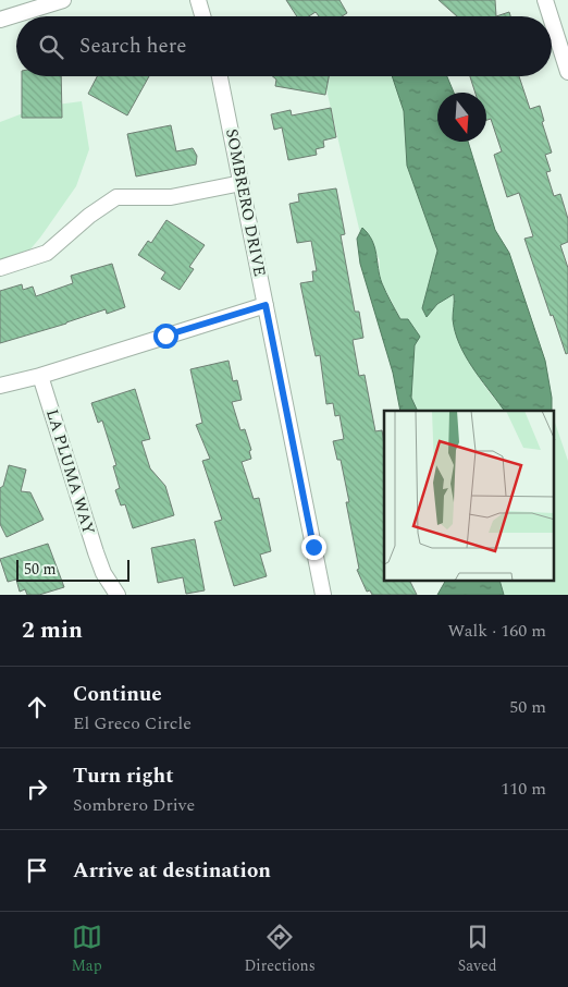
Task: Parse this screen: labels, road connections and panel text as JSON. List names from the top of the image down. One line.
{"streets":{"street":["SOMBRERO DRIVE","LA PLUMA WAY"]},"scale_bar":"50 m","north":"bottom","page":{"search":"Search here","scale":"50 m","heading":["2 min","Walk · 160 m"],"list":[["Continue","El Greco Circle","50 m"],["Turn right","Sombrero Drive","110 m"],"Arrive at destination"],"nav":["Map","Directions","Saved"]}}
